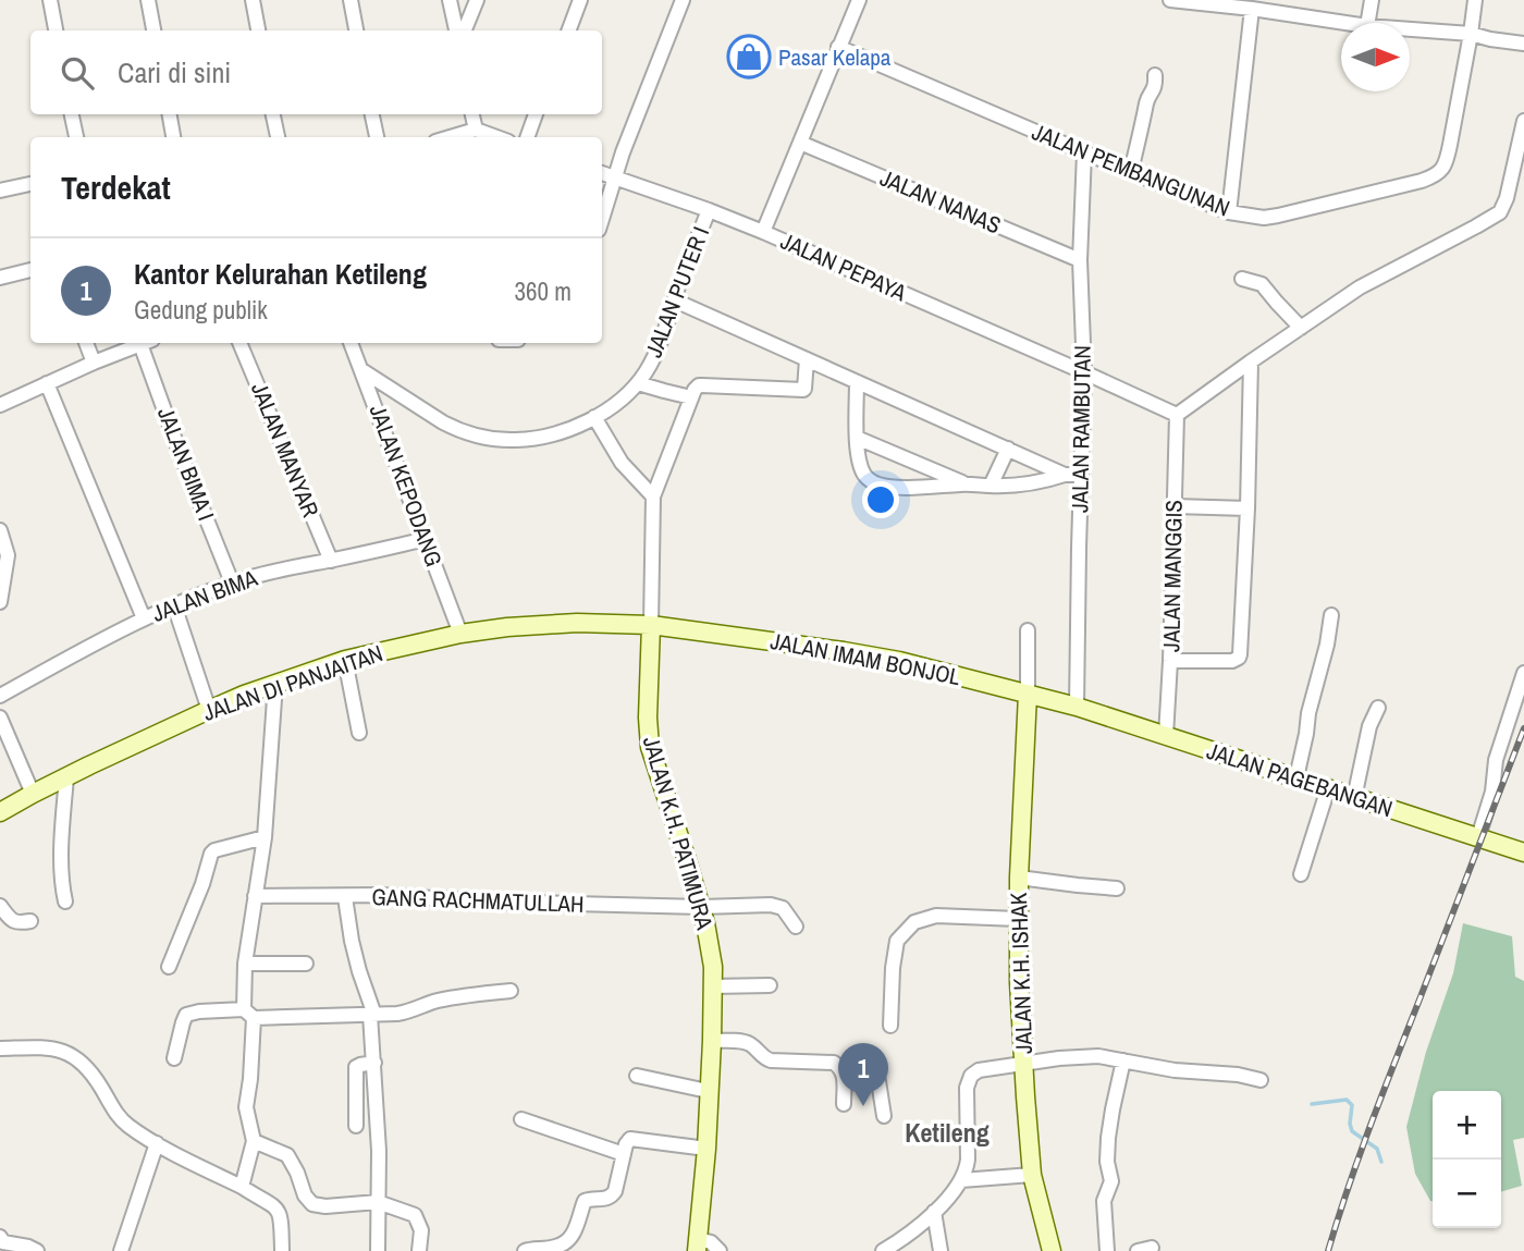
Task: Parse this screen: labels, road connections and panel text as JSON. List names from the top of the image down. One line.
{"streets":{"street":["JALAN PEMBANGUNAN","JALAN NANAS","JALAN PEPAYA","JALAN PUTER I","JALAN RAMBUTAN","JALAN MANYAR","JALAN BIMA I","JALAN KEPODANG","JALAN MANGGIS","JALAN BIMA","JALAN IMAM BONJOL","JALAN DI PANJAITAN","JALAN PAGEBANGAN","JALAN K.H. PATIMURA","GANG RACHMATULLAH","JALAN K.H. ISHAK"]},"crossings":[["JALAN PEMBANGUNAN","JALAN RAMBUTAN"],["JALAN NANAS","JALAN RAMBUTAN"],["JALAN PEPAYA","JALAN PUTER I"],["JALAN PEPAYA","JALAN RAMBUTAN"],["JALAN PEPAYA","JALAN MANGGIS"],["JALAN PUTER I","JALAN KEPODANG"],["JALAN RAMBUTAN","JALAN IMAM BONJOL"],["JALAN RAMBUTAN","JALAN PAGEBANGAN"],["JALAN MANYAR","JALAN BIMA"],["JALAN BIMA I","JALAN BIMA"],["JALAN KEPODANG","JALAN BIMA"],["JALAN KEPODANG","JALAN DI PANJAITAN"],["JALAN MANGGIS","JALAN PAGEBANGAN"],["JALAN IMAM BONJOL","JALAN DI PANJAITAN"],["JALAN IMAM BONJOL","JALAN PAGEBANGAN"],["JALAN IMAM BONJOL","JALAN K.H. PATIMURA"],["JALAN IMAM BONJOL","JALAN K.H. ISHAK"],["JALAN DI PANJAITAN","JALAN K.H. PATIMURA"],["JALAN K.H. PATIMURA","GANG RACHMATULLAH"]],"districts":["Ketileng"],"places":{"shop":["Pasar Kelapa"]},"north":"right","page":{"search":"Cari di sini","heading":"Terdekat","list":[{"mark":"1","name":"Kantor Kelurahan Ketileng","note":"Gedung publik","value":"360 m"}],"pins":"1","map_buttons":["+","−"]}}
